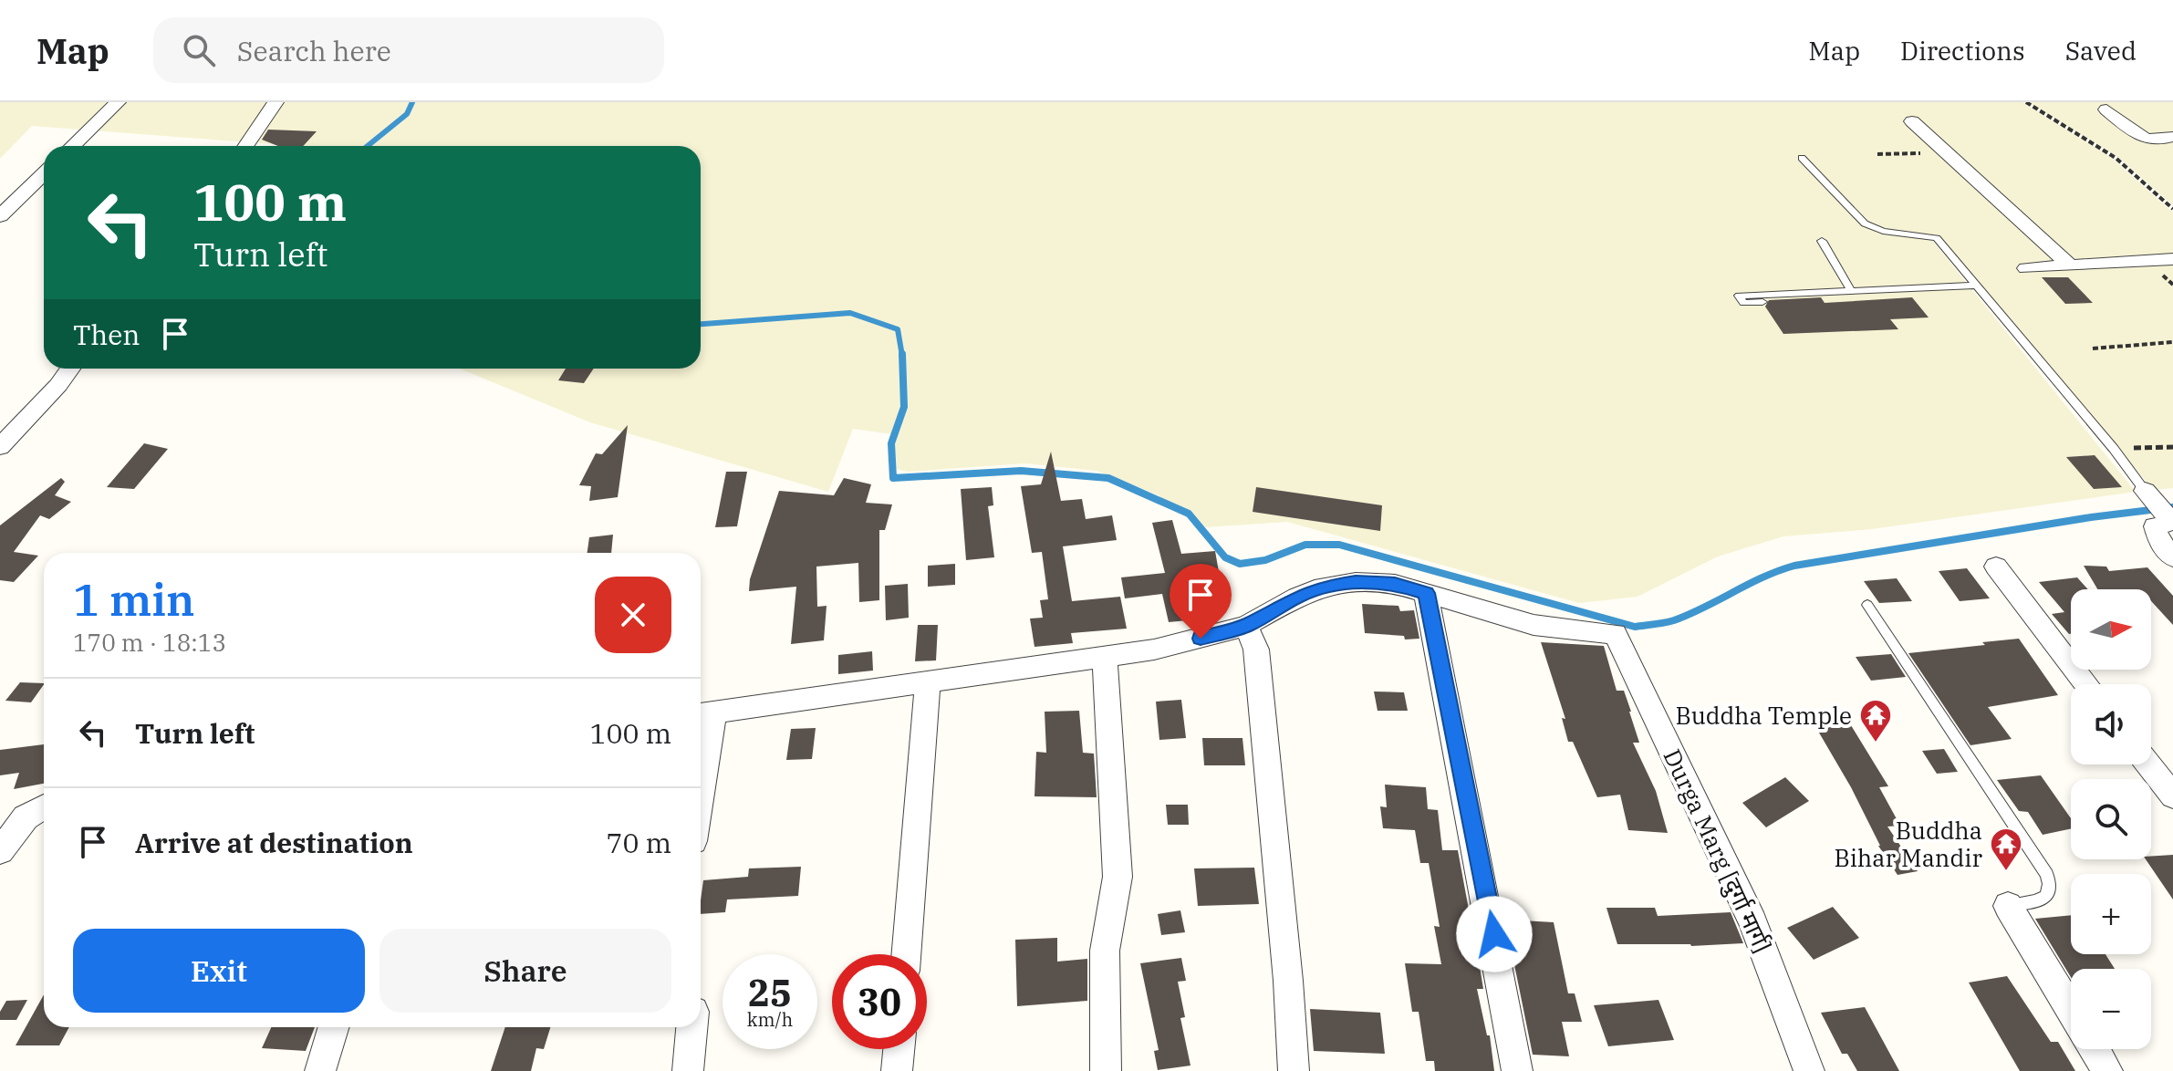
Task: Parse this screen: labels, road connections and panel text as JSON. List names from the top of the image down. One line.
{"streets":{"street":["Durga Marg [दुर्गा मार्ग]"]},"places":{"temple":["Buddha Temple","Buddha Bihar Mandir"]},"north":"right","page":{"header":"Map","search":"Search here","nav":["Map","Directions","Saved"],"turn":["100 m","Turn left"],"then":"Then","heading":["1 min","170 m · 18:13"],"map_buttons":["+","−"],"list":[{"name":"Turn left","value":"100 m"},{"name":"Arrive at destination","value":"70 m"}],"buttons":["Exit","Share"],"speed":"25 km/h","limit":"30"}}
